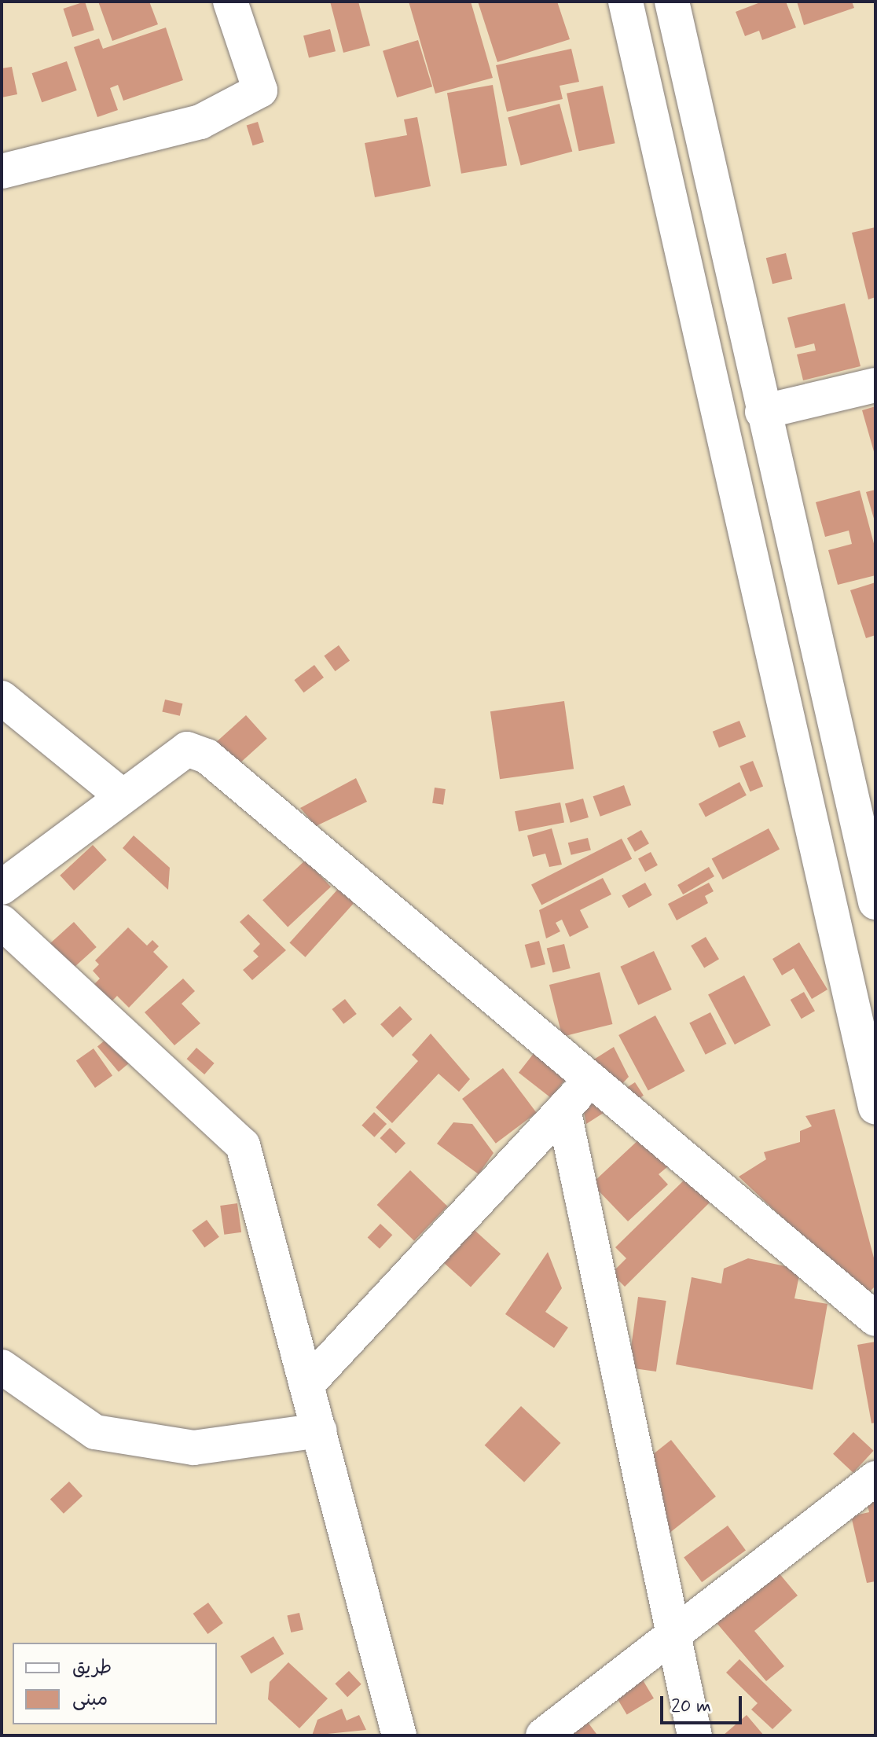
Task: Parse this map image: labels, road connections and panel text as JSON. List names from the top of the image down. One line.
{"legend":["طريق","مبنى"],"scale_bar":"20 m"}
